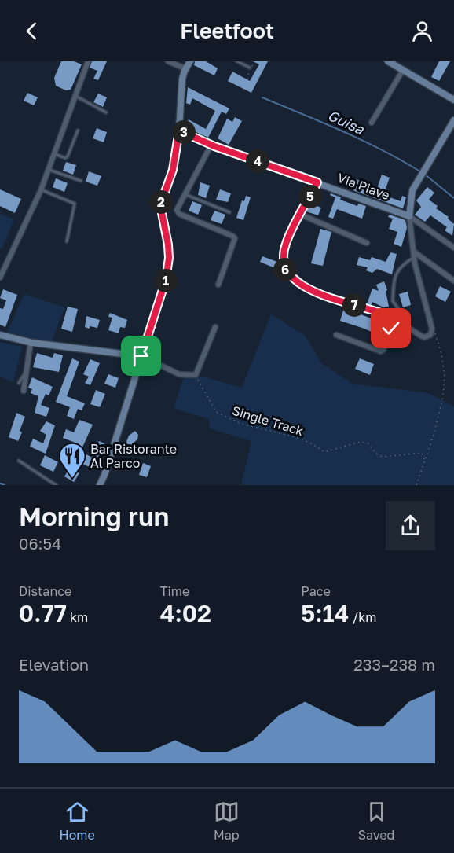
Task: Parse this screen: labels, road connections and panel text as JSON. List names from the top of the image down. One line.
{"streets":{"street":["Via Piave"],"path":["Single Track"]},"water":["Guisa"],"places":{"restaurant":["Bar Ristorante Al Parco"]},"page":{"header":"Fleetfoot","pins":["3","4","5","2","6","1","7"],"heading":["Morning run","06:54"],"stats":[["Distance","0.77 km"],["Time","4:02"],["Pace","5:14 /km"]],"chart":["Elevation","233–238 m"],"tabs":["Home","Map","Saved"]}}
